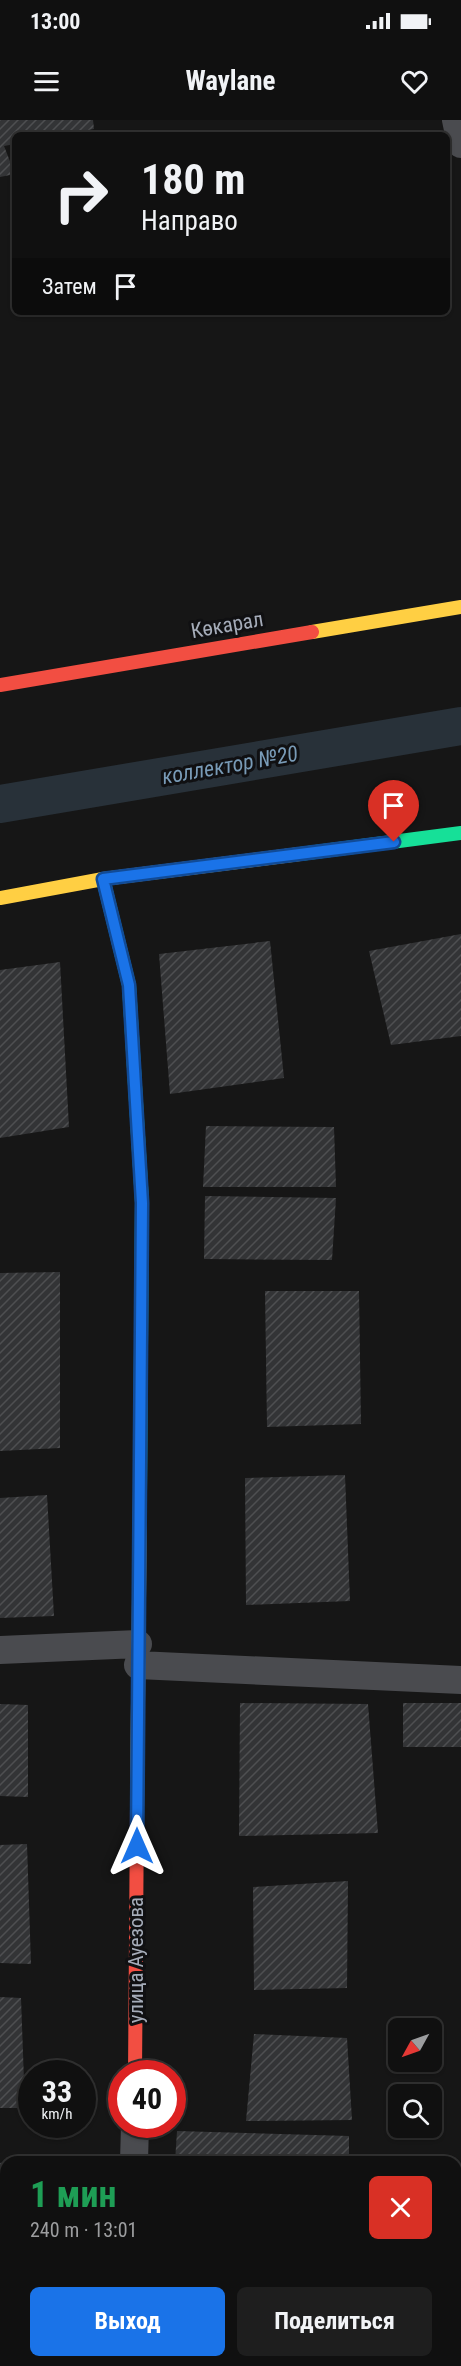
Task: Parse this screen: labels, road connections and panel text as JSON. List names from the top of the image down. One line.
{"streets":{"street":["Көкарал","улица Ауезова"]},"water":["коллектор №20"],"north":"bottom left","page":{"status":"13:00","header":"Waylane","turn":["180 m","Направо"],"then":"Затем","speed":"33 km/h","limit":"40","heading":["1 мин","240 m · 13:01"],"buttons":["Выход","Поделиться"]}}
